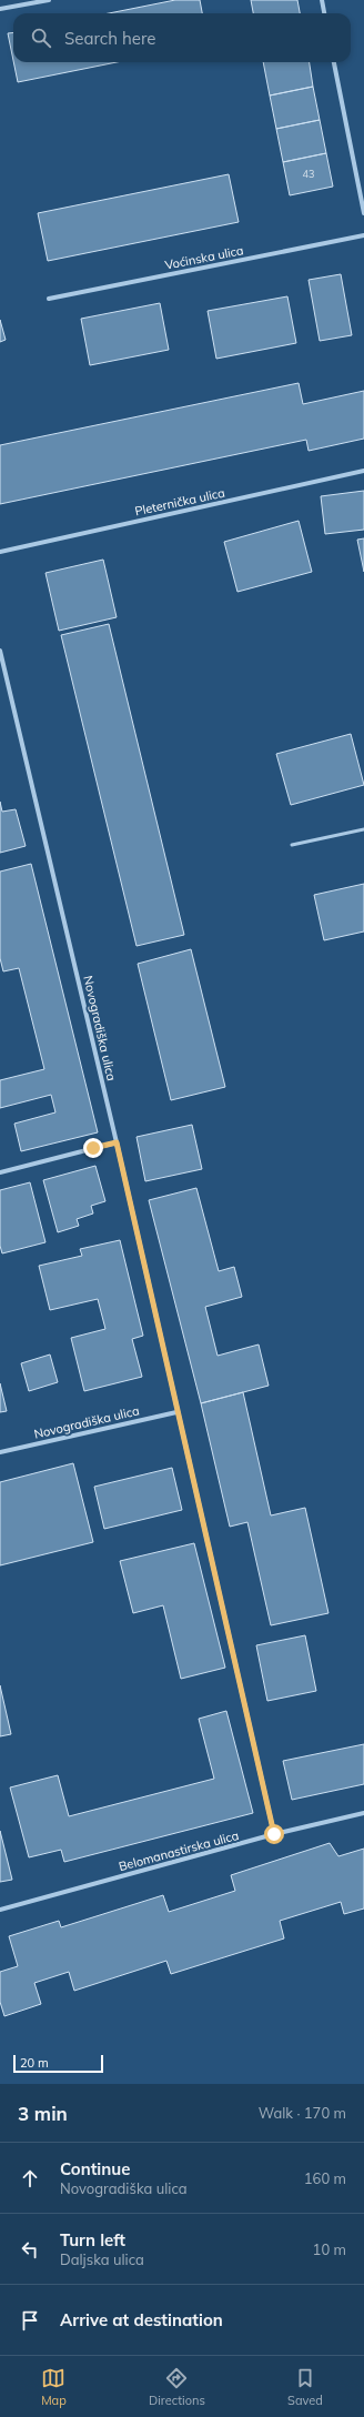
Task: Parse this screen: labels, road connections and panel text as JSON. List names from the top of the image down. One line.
{"streets":{"street":["Voćinska ulica","Pleternička ulica","Novogradiška ulica","Belomanastirska ulica"]},"crossings":[["Novogradiška ulica","Belomanastirska ulica"]],"house_numbers":["43"],"scale_bar":"20 m","page":{"search":"Search here","scale":"20 m","heading":["3 min","Walk · 170 m"],"list":[["Continue","Novogradiška ulica","160 m"],["Turn left","Daljska ulica","10 m"],"Arrive at destination"],"nav":["Map","Directions","Saved"]}}
